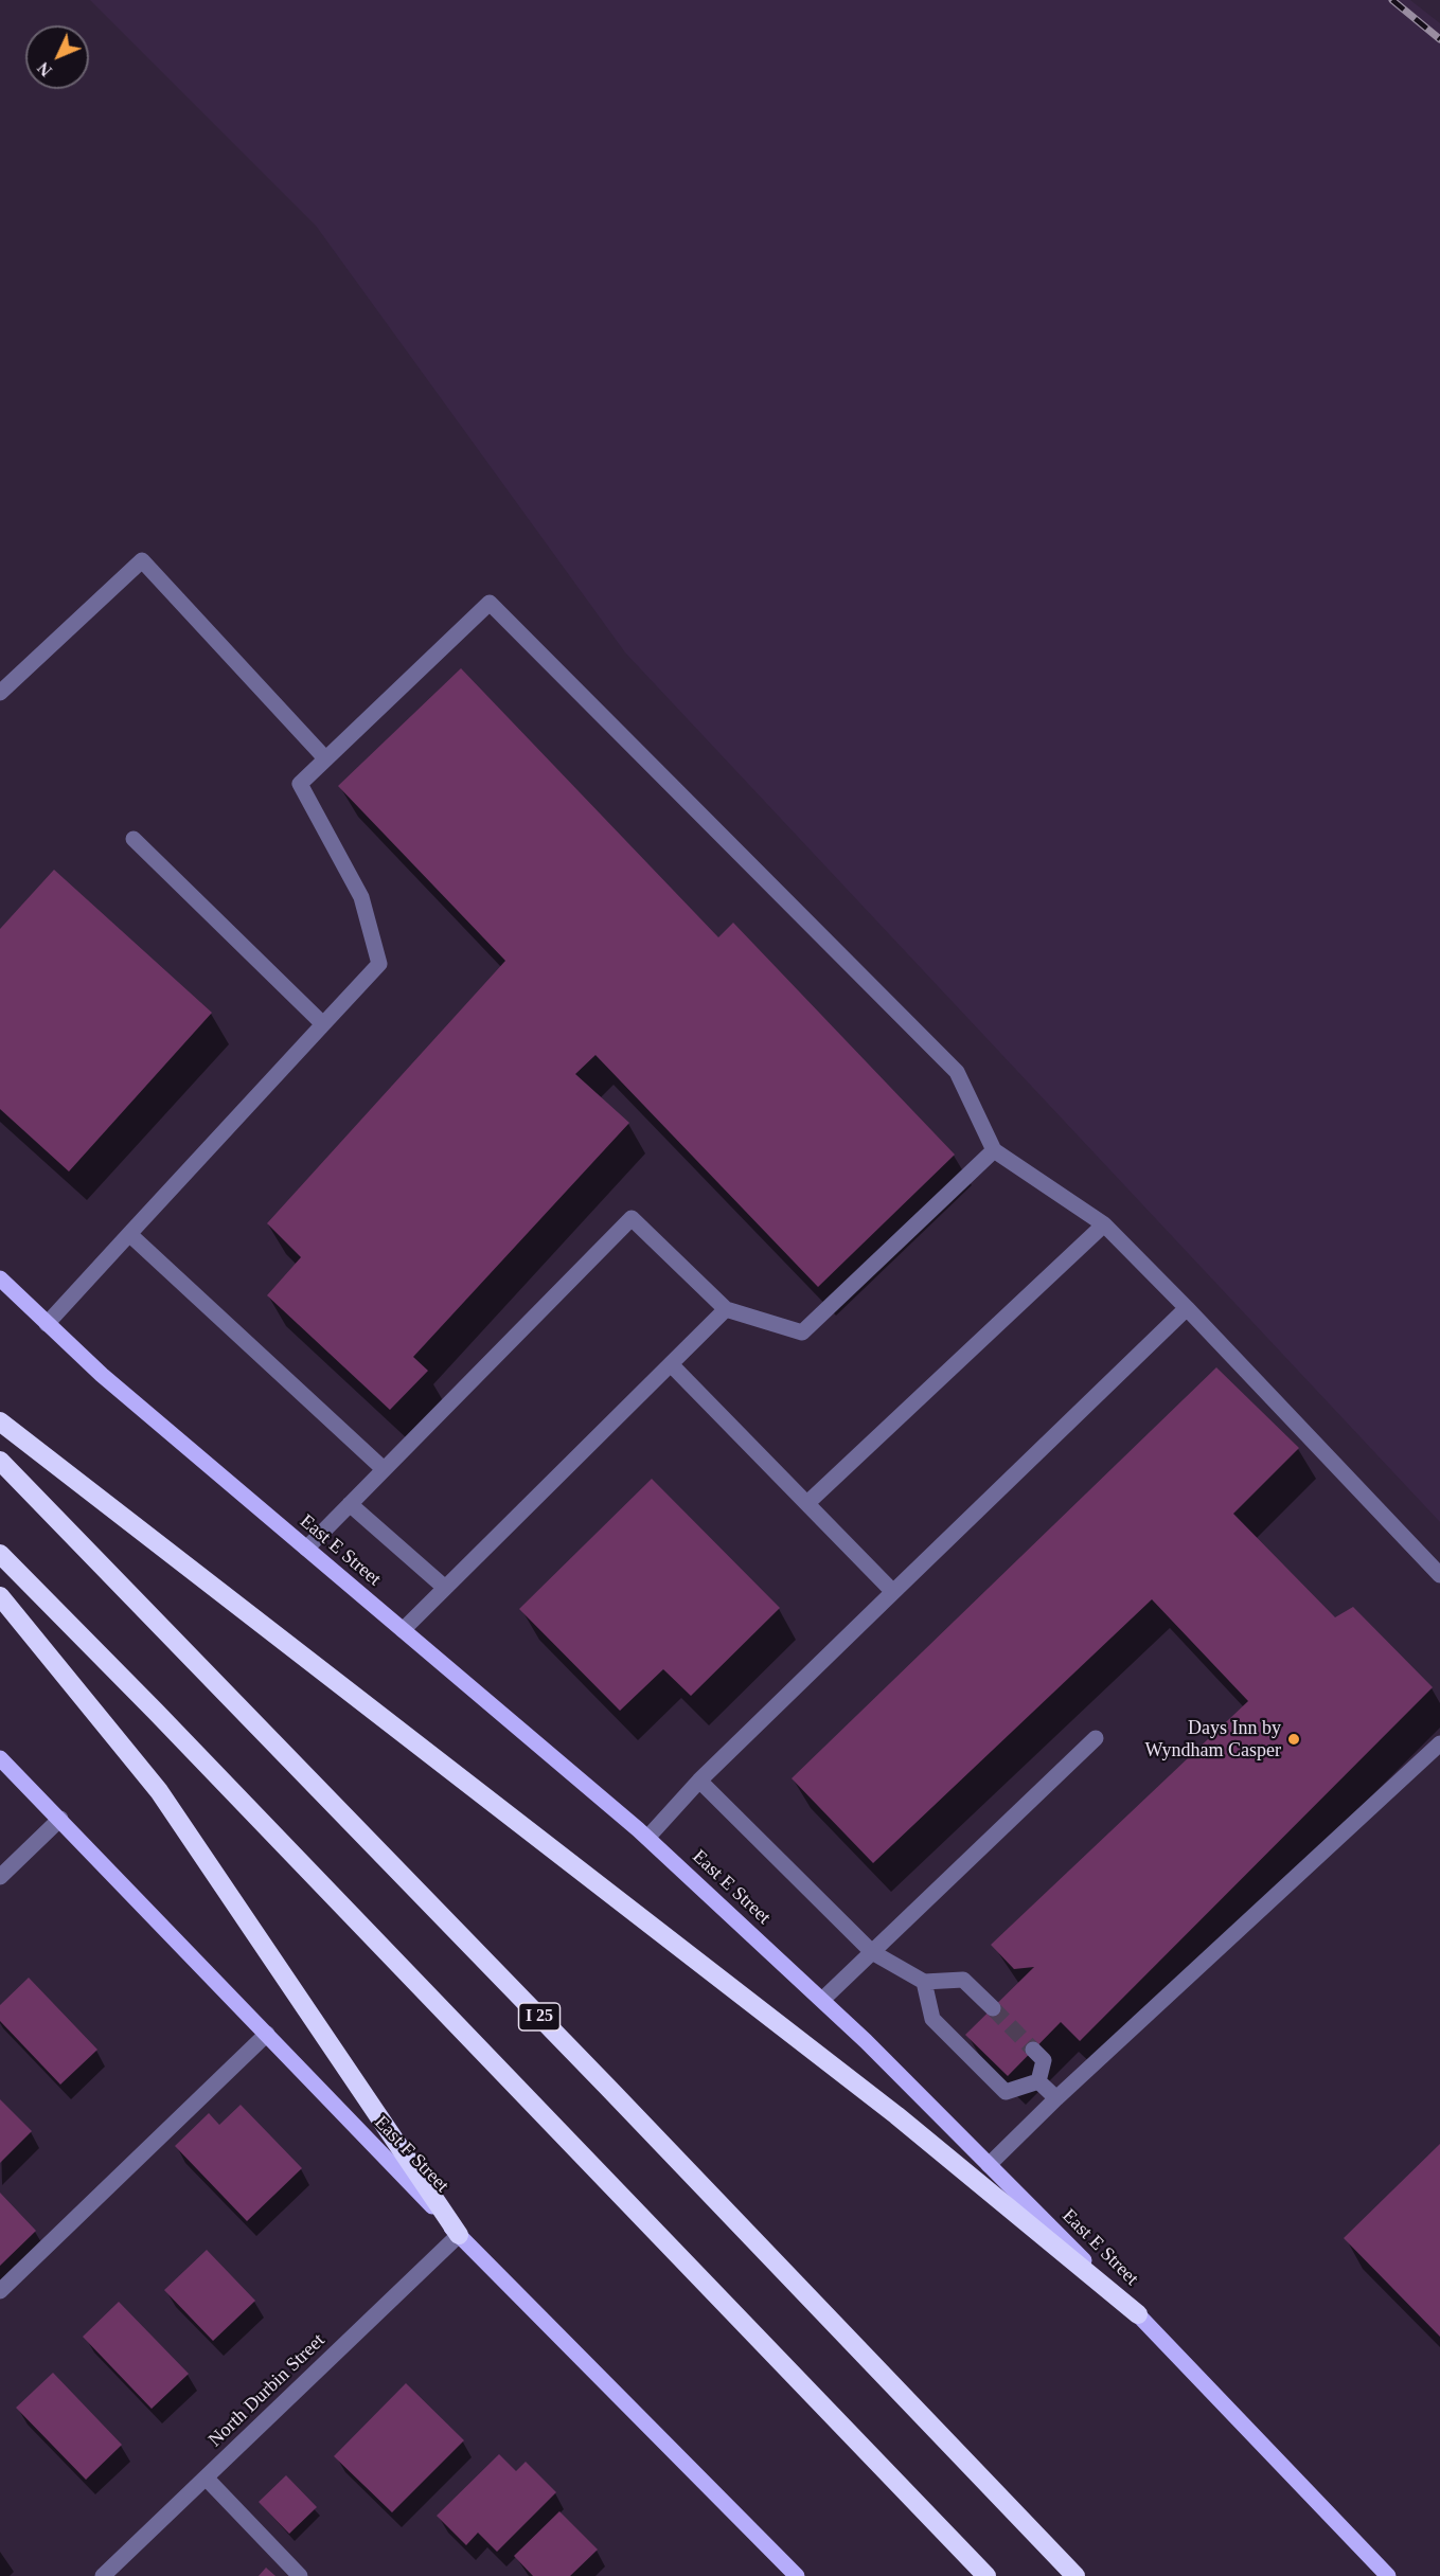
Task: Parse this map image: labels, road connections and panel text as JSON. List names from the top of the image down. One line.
{"streets":{"highway":["I 25"],"main road":["East E Street","East F Street"],"street":["North Durbin Street"]},"crossings":[["East F Street","North Durbin Street"]],"places":["Days Inn by Wyndham Casper"],"north":"bottom left"}
